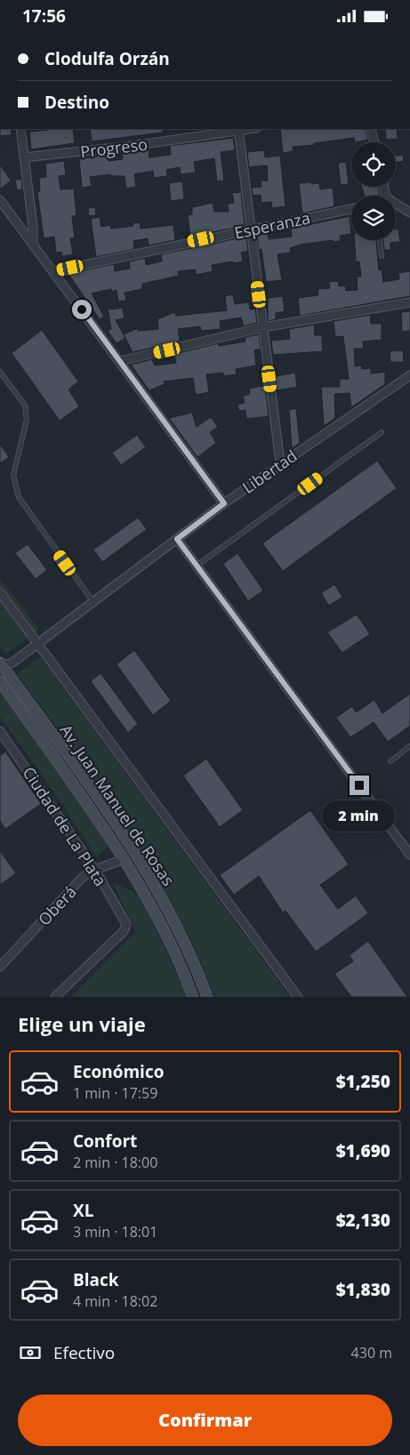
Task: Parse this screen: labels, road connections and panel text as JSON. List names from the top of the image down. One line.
{"streets":{"main road":["Av. Juan Manuel de Rosas"],"street":["Progreso","Esperanza","Libertad","Ciudad de La Plata","Oberá"]},"crossings":[["Libertad","Av. Juan Manuel de Rosas"],["Av. Juan Manuel de Rosas","Oberá"],["Ciudad de La Plata","Oberá"]],"page":{"status":"17:56","banner":["Clodulfa Orzán","Destino"],"bubble":"2 min","heading":"Elige un viaje","list":[{"name":"Económico","note":"1 min · 17:59","value":"$1,250"},{"name":"Confort","note":"2 min · 18:00","value":"$1,690"},{"name":"XL","note":"3 min · 18:01","value":"$2,130"},{"name":"Black","note":"4 min · 18:02","value":"$1,830"}],"pay":["Efectivo","430 m"],"buttons":"Confirmar"}}
